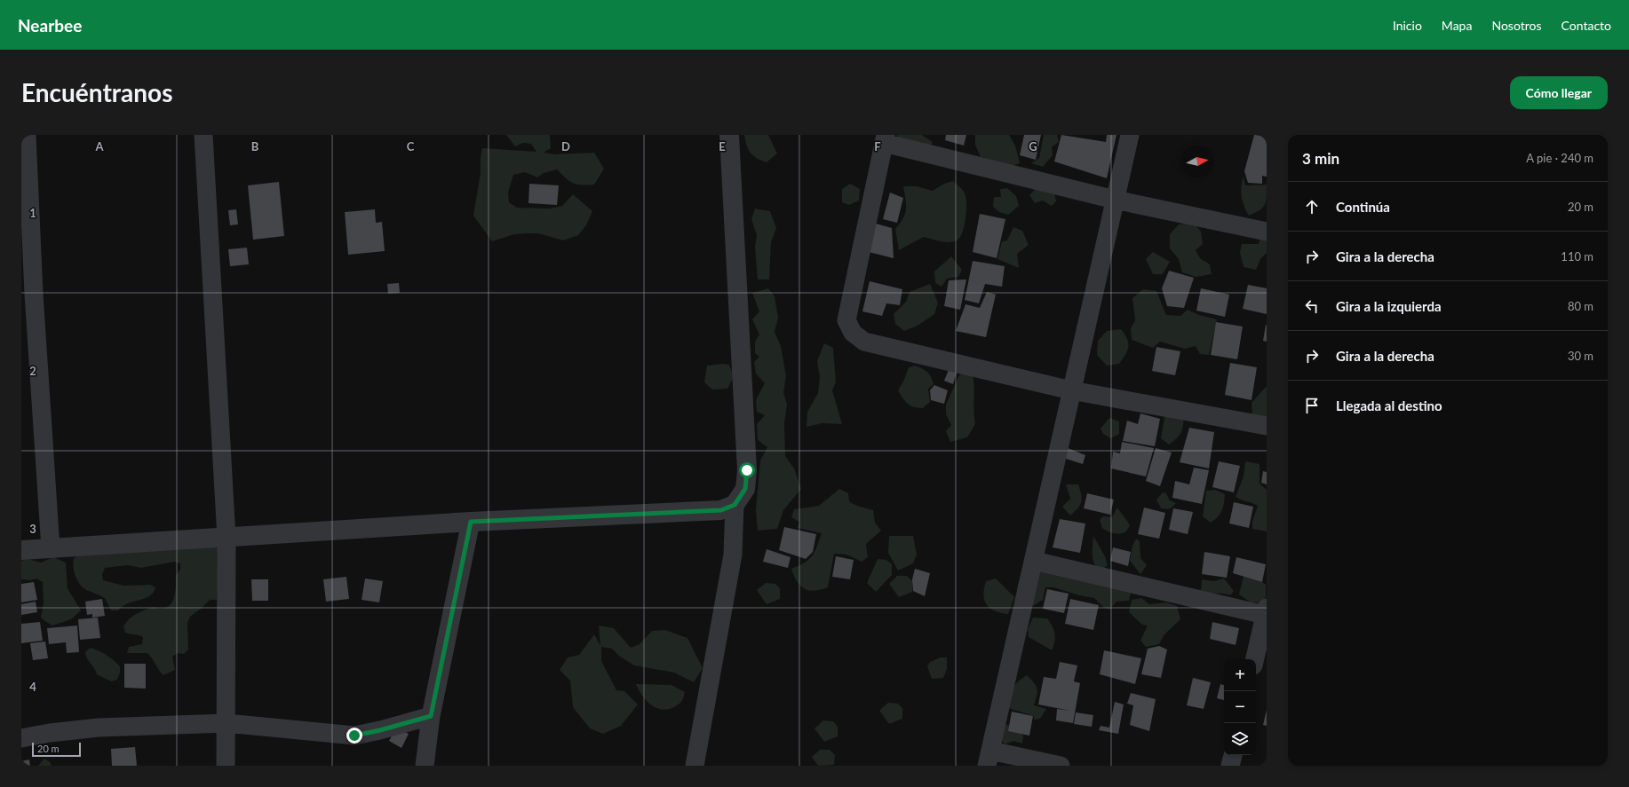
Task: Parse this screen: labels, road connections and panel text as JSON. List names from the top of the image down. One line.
{"scale_bar":"20 m","north":"right","page":{"header":"Nearbee","nav":["Inicio","Mapa","Nosotros","Contacto"],"buttons":"Cómo llegar","title":"Encuéntranos","heading":["3 min","A pie · 240 m"],"list":[["Continúa","20 m"],["Gira a la derecha","110 m"],["Gira a la izquierda","80 m"],["Gira a la derecha","30 m"],"Llegada al destino"],"map_buttons":["+","−"],"scale":"20 m"},"grid":{"columns":["A","B","C","D","E","F","G"],"rows":["1","2","3","4"]}}
